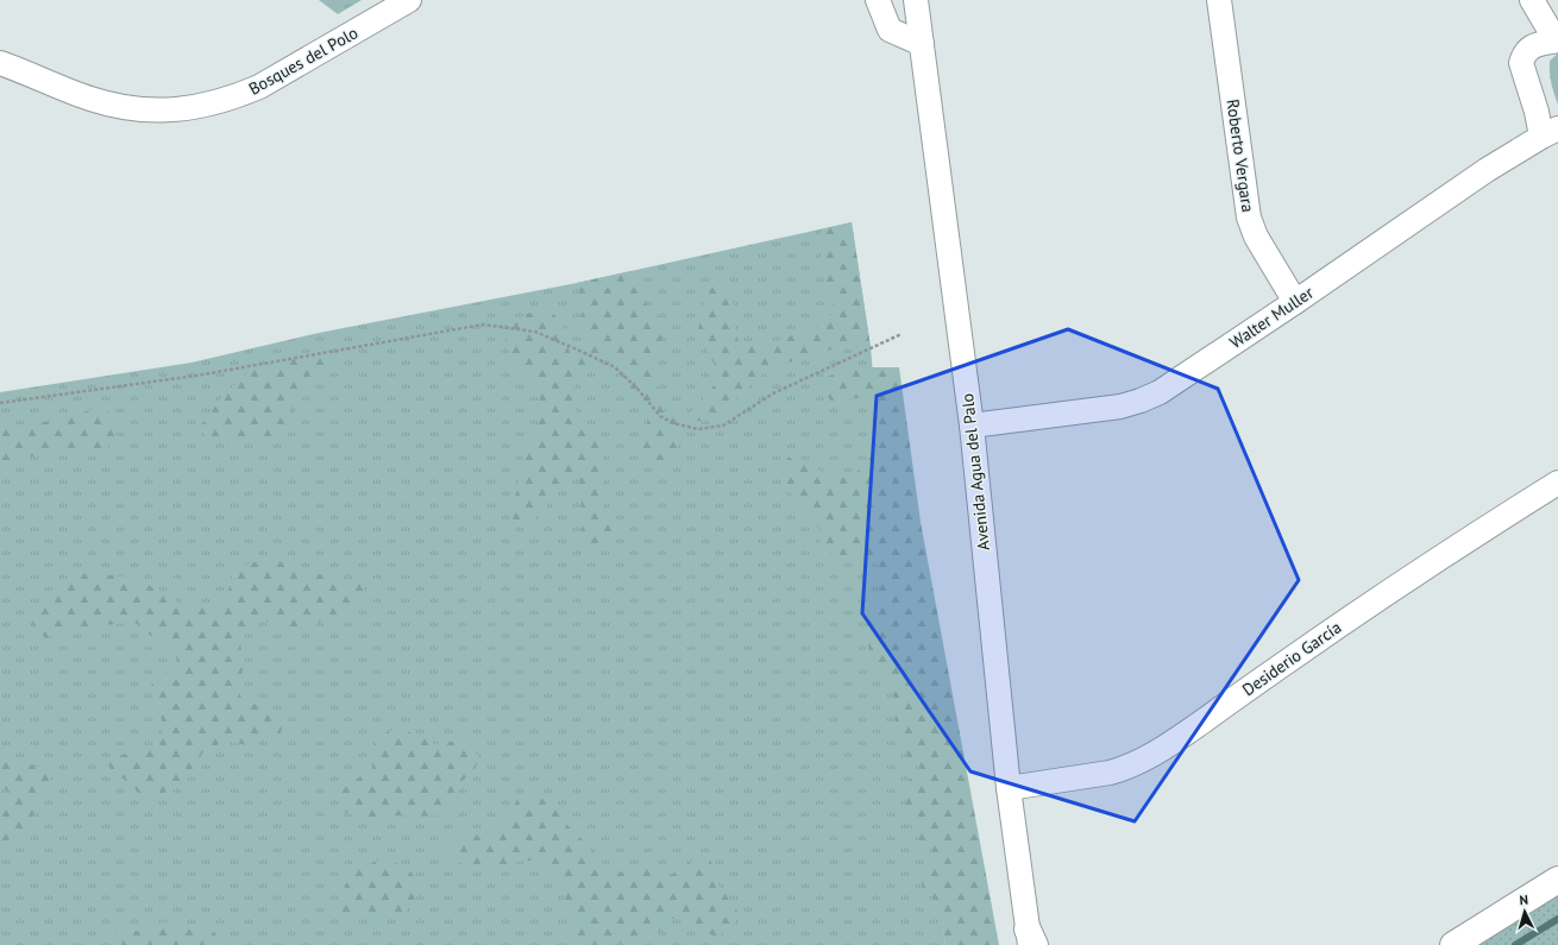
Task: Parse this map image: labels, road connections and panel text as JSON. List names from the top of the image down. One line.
{"streets":{"street":["Bosques del Polo","Roberto Vergara","Walter Muller","Avenida Agua del Palo","Desiderio García"]},"crossings":[["Roberto Vergara","Walter Muller"],["Walter Muller","Avenida Agua del Palo"],["Avenida Agua del Palo","Desiderio García"]],"north":"top"}
